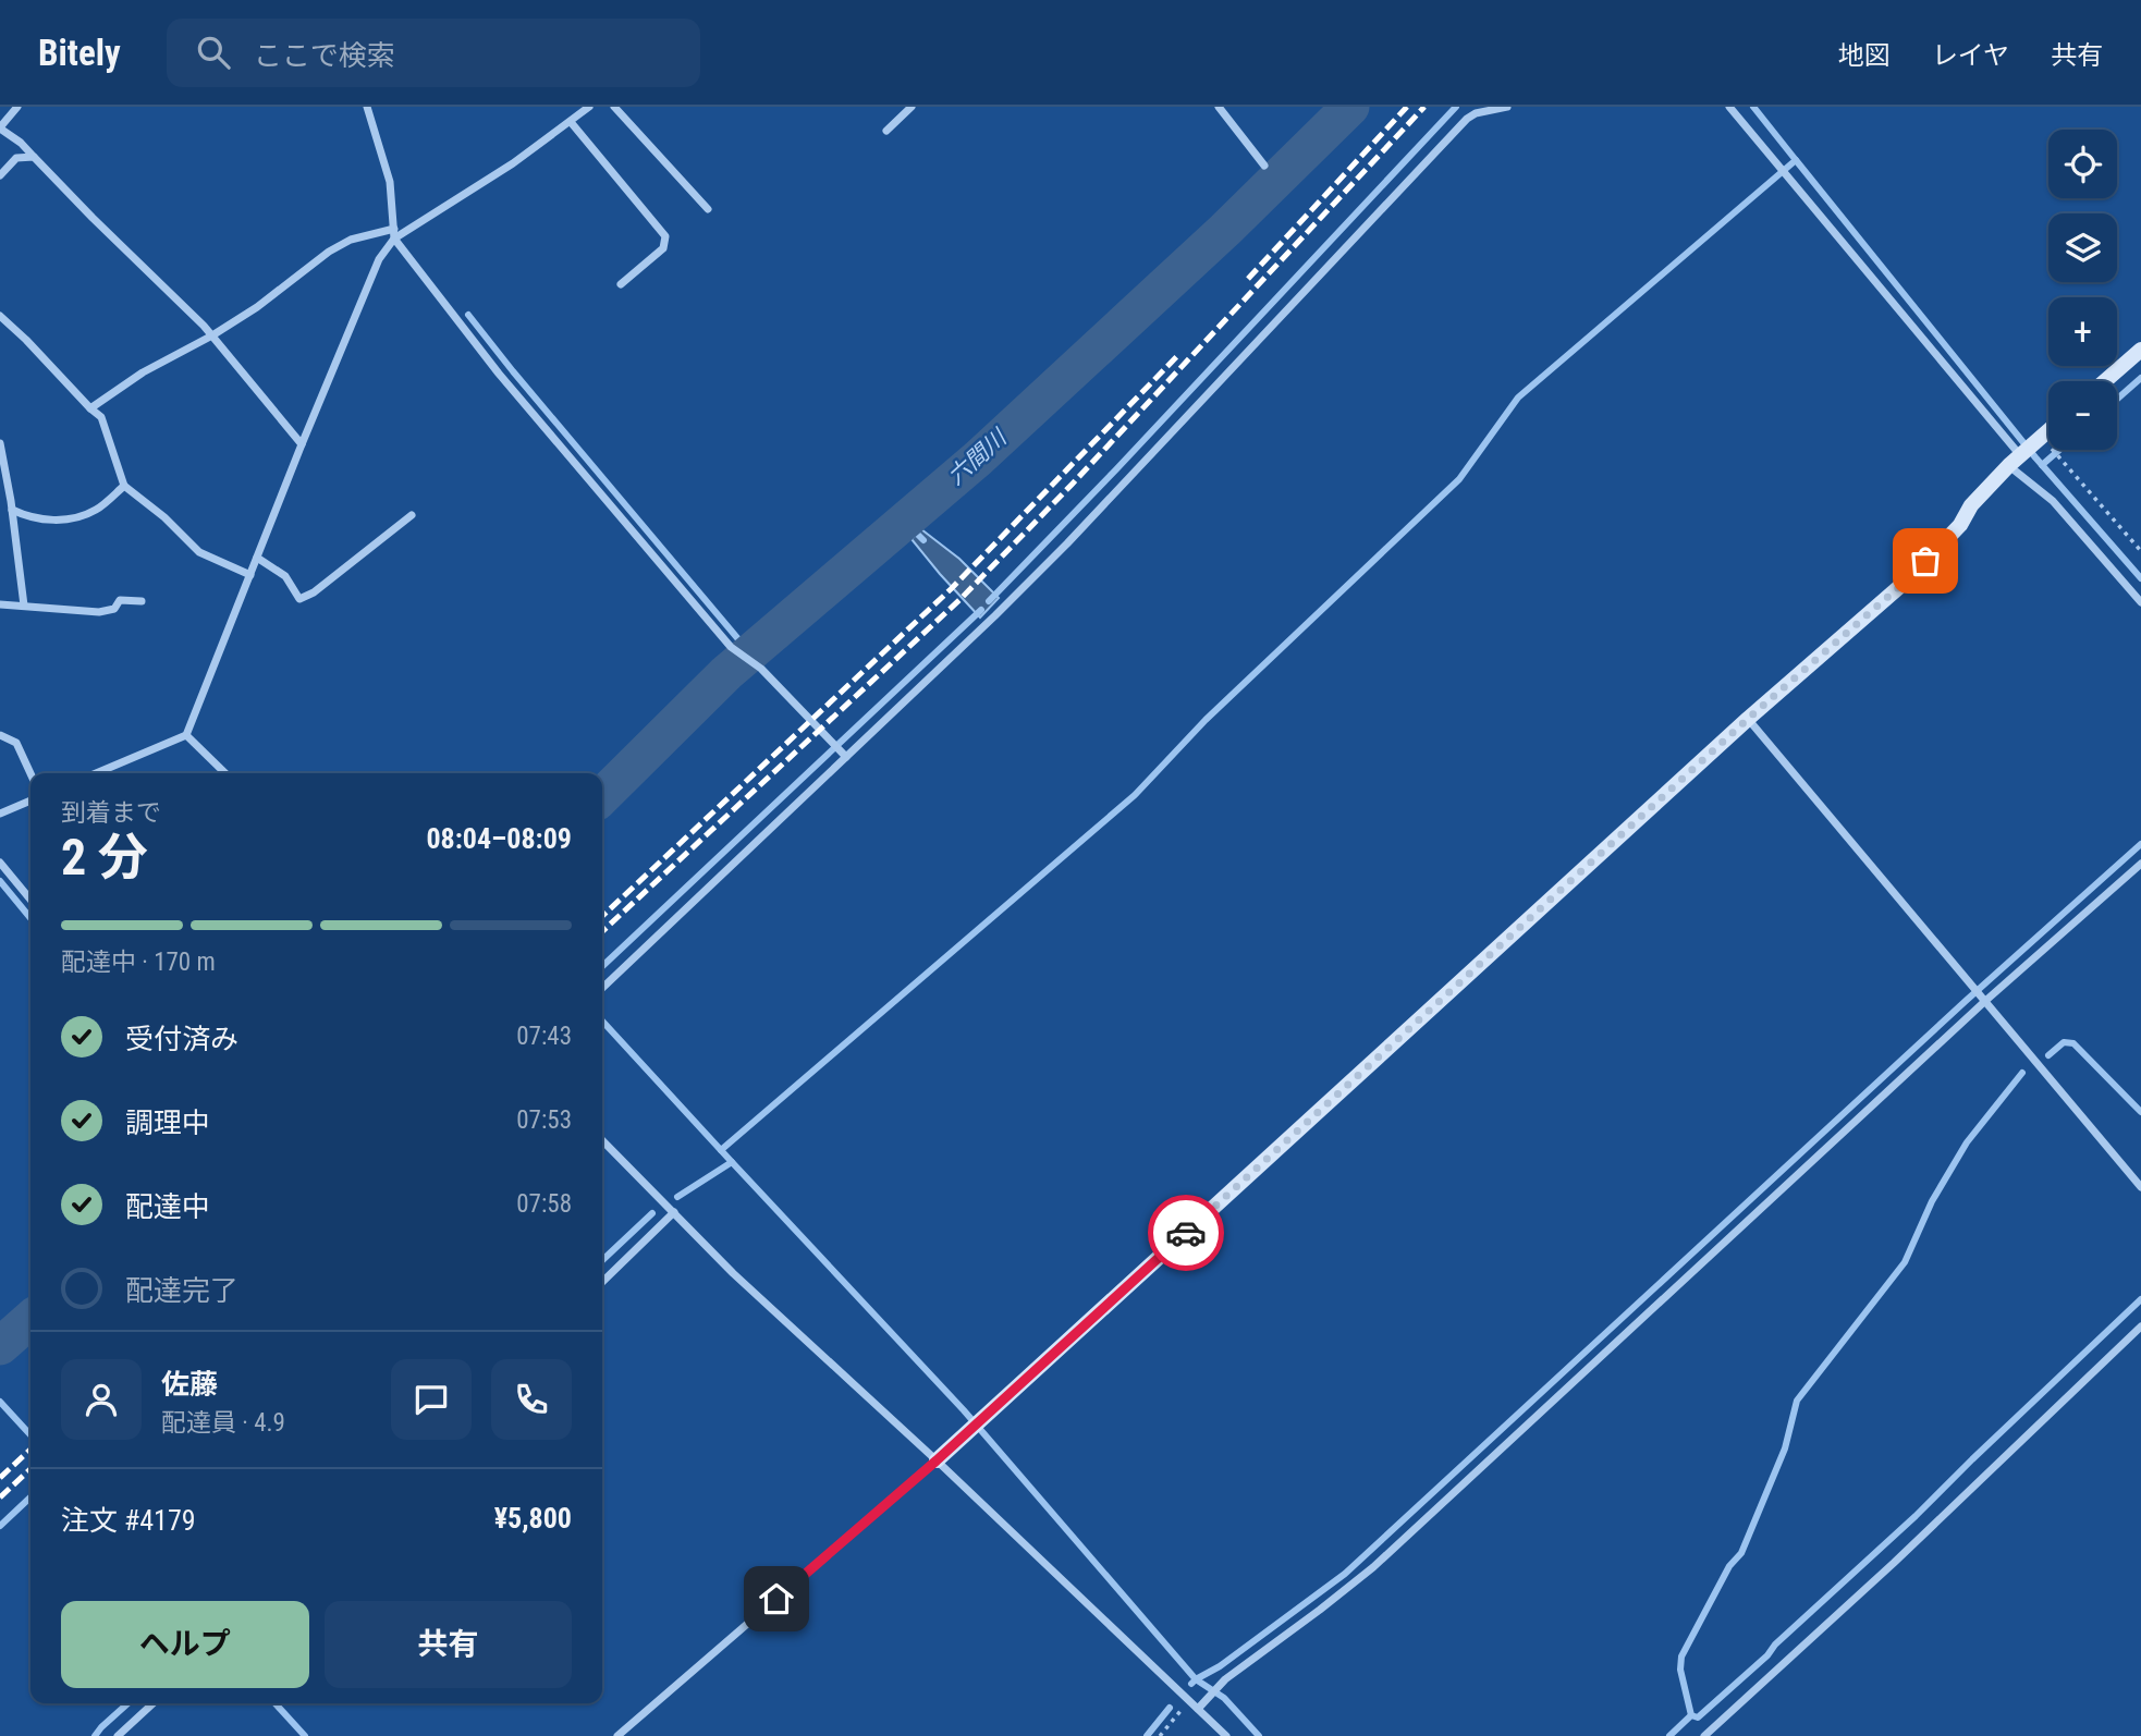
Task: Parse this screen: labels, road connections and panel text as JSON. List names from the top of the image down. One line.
{"water":["六間川"],"page":{"header":"Bitely","search":"ここで検索","nav":["地図","レイヤ","共有"],"map_buttons":["+","−"],"heading":["2 分","到着まで","08:04–08:09"],"panel":["佐藤","配達員 · 4.9","注文 #4179","¥5,800"],"bar":"配達中 · 170 m","list":[["受付済み","07:43"],["調理中","07:53"],["配達中","07:58"],"配達完了"],"buttons":["ヘルプ","共有"]}}
